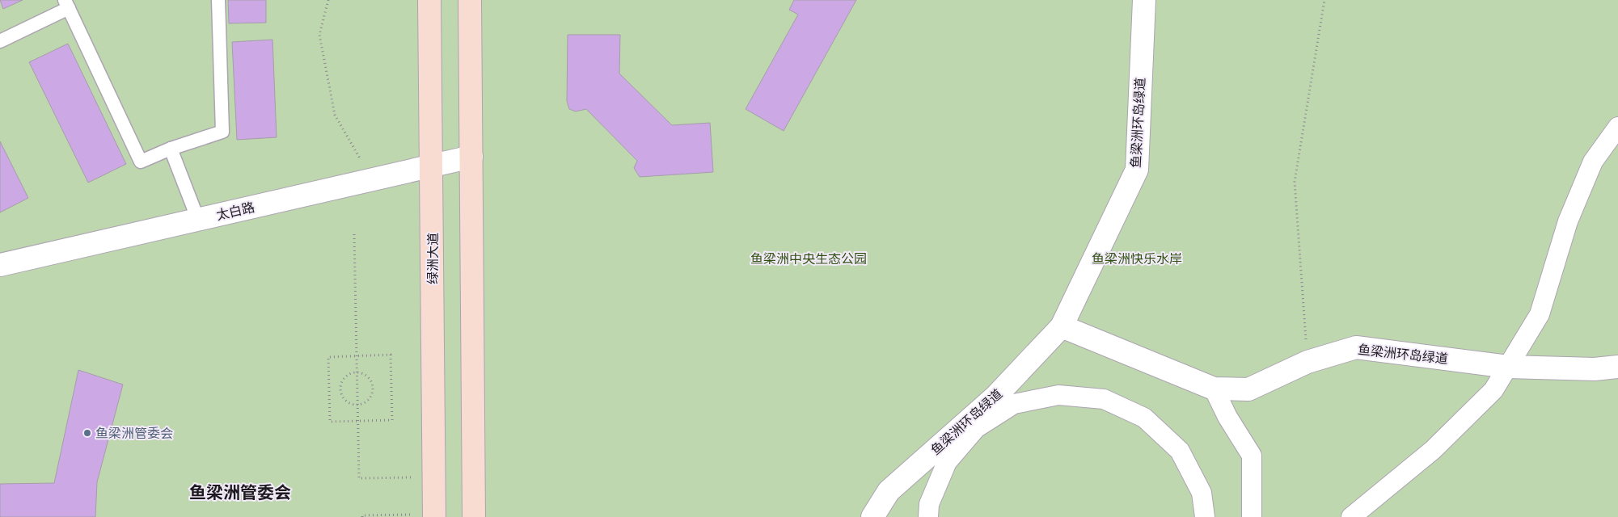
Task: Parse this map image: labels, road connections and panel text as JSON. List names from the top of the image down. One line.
{"streets":{"main road":["绿洲大道"],"street":["鱼梁洲环岛绿道","太白路"]},"crossings":[["太白路","绿洲大道"]],"districts":["鱼梁洲管委会"],"parks":["鱼梁洲中央生态公园","鱼梁洲快乐水岸"],"places":["鱼梁洲管委会"]}
